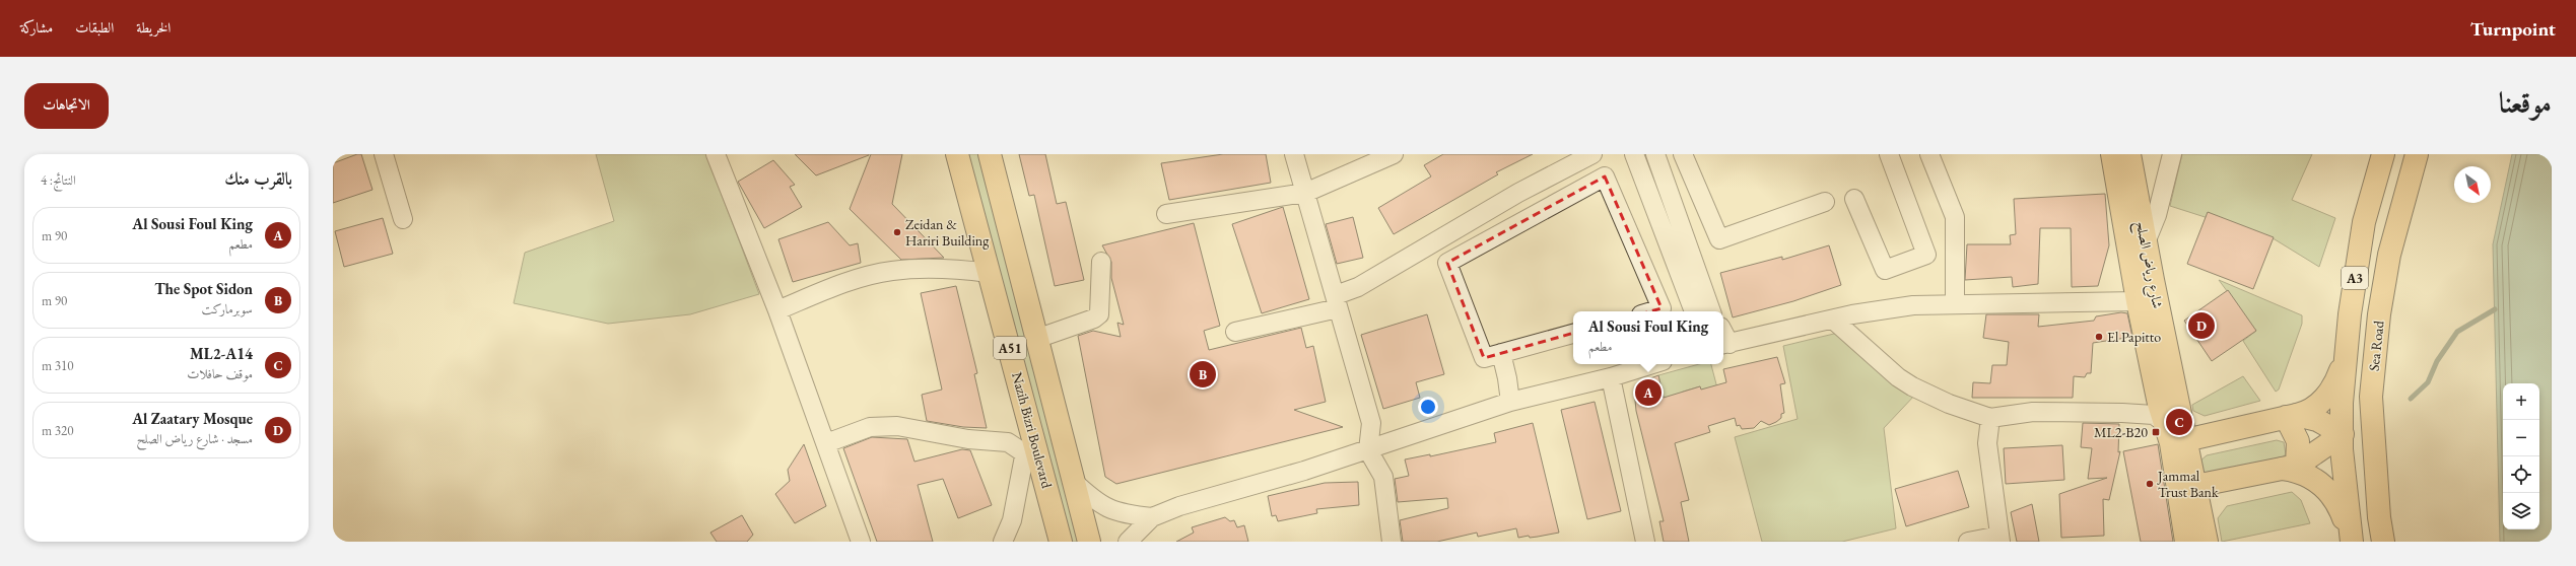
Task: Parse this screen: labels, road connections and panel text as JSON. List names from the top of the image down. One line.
{"streets":{"main road":["شارع رياض الصلح","A3","Sea Road","A51","Nazih Bizri Boulevard"]},"places":{"other":["Zeidan & Hariri Building","El Papitto","Jammal Trust Bank"],"transit":["ML2-B20"]},"north":"bottom right","page":{"header":"Turnpoint","nav":["الخريطة","الطبقات","مشاركة"],"title":"موقعنا","buttons":"الاتجاهات","heading":["بالقرب منك","النتائج: 4"],"list":[{"mark":"A","name":"Al Sousi Foul King","note":"مطعم","value":"90 m"},{"mark":"B","name":"The Spot Sidon","note":"سوبرماركت","value":"90 m"},{"mark":"C","name":"ML2-A14","note":"موقف حافلات","value":"310 m"},{"mark":"D","name":"Al Zaatary Mosque","note":"مسجد · شارع رياض الصلح","value":"320 m"}],"pins":["D","B","A","C"],"popup":["Al Sousi Foul King","مطعم"],"map_buttons":["+","−"]}}
